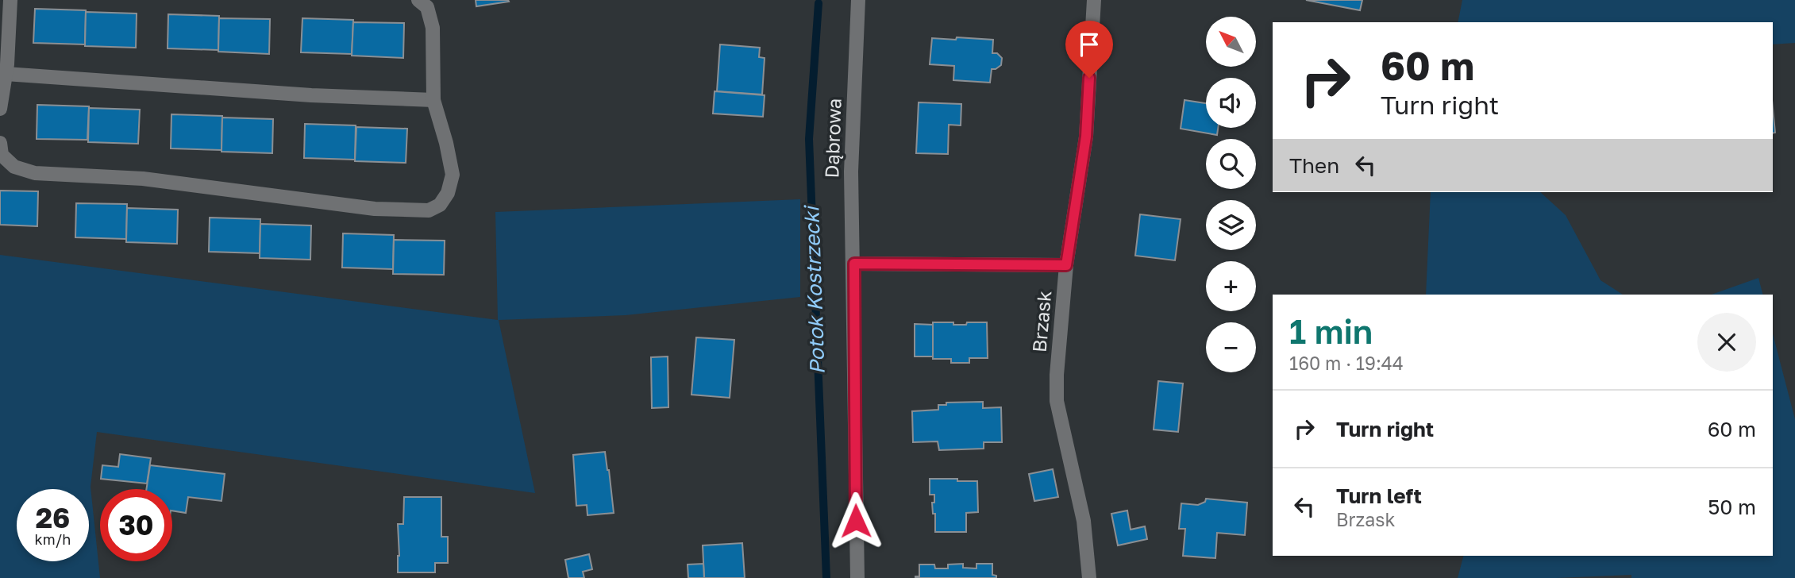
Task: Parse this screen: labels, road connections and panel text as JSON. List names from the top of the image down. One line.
{"streets":{"street":["Dąbrowa","Brzask"]},"water":["Potok Kostrzecki"],"north":"top left","page":{"map_buttons":["+","−"],"turn":["60 m","Turn right"],"then":"Then","heading":["1 min","160 m · 19:44"],"list":[{"name":"Turn right","value":"60 m"},{"name":"Turn left","note":"Brzask","value":"50 m"}],"speed":"26 km/h","limit":"30"}}
